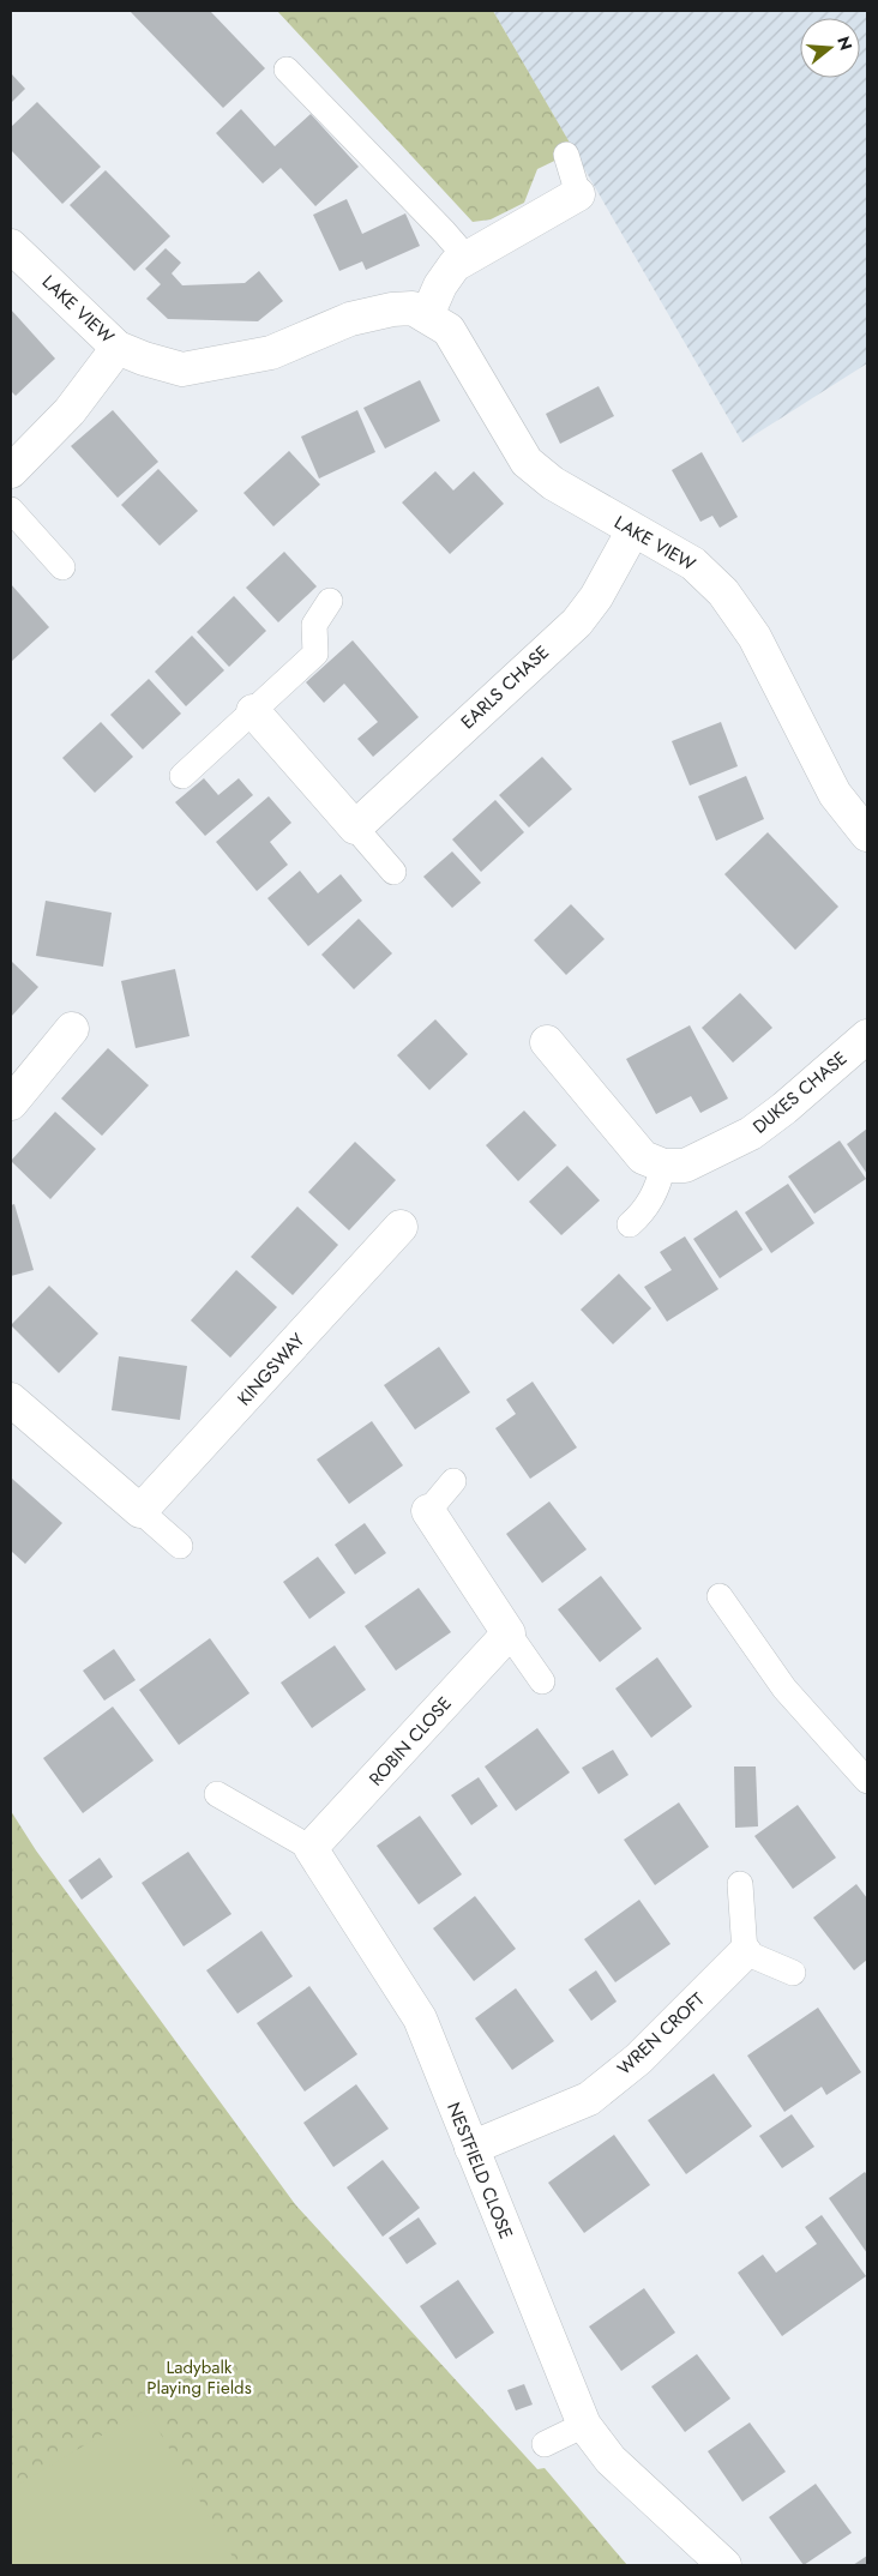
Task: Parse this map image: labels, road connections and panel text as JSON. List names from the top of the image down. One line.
{"streets":{"street":["LAKE VIEW","EARLS CHASE","DUKES CHASE","KINGSWAY","ROBIN CLOSE","WREN CROFT","NESTFIELD CLOSE"]},"crossings":[["LAKE VIEW","EARLS CHASE"],["ROBIN CLOSE","NESTFIELD CLOSE"],["WREN CROFT","NESTFIELD CLOSE"]],"parks":["Ladybalk Playing Fields"],"north":"right"}
